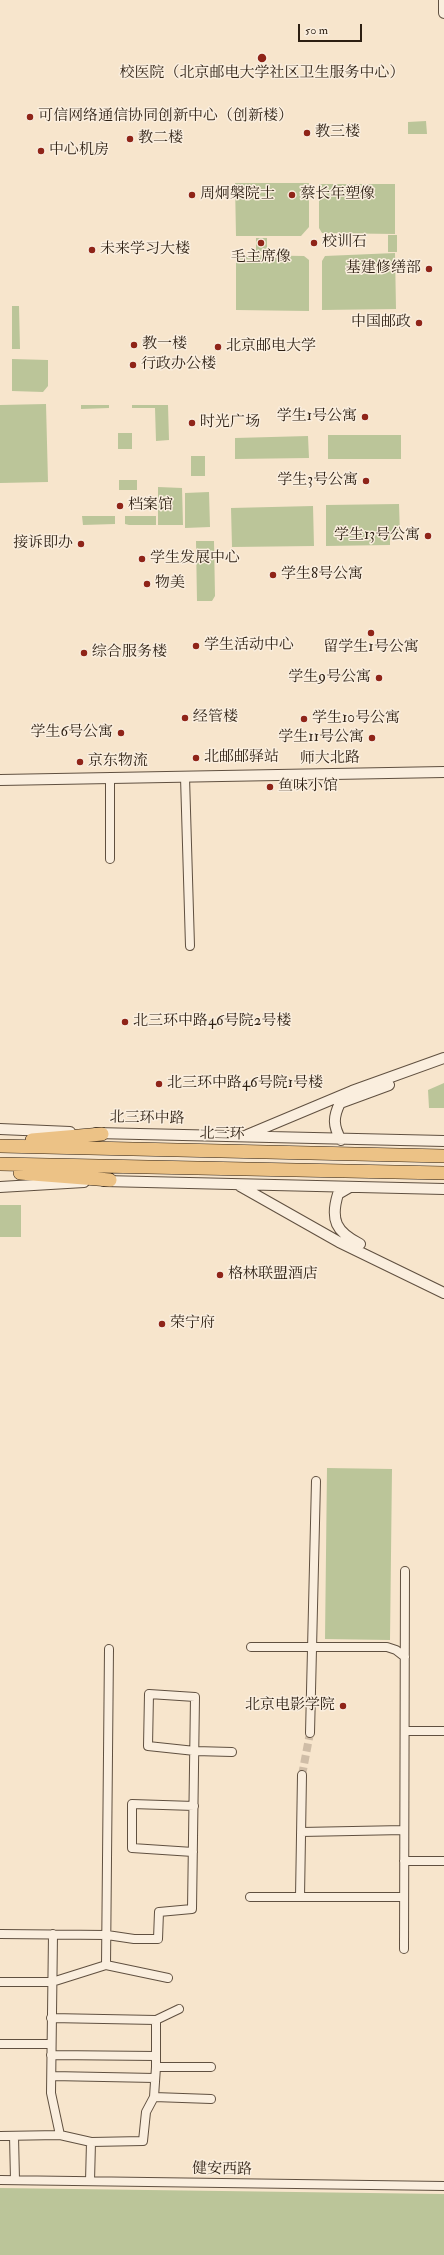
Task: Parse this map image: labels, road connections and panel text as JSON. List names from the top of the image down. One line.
{"streets":{"highway":["北三环"],"street":["师大北路","北三环中路","健安西路"]},"places":["校医院（北京邮电大学社区卫生服务中心）","可信网络通信协同创新中心（创新楼）","教三楼","教二楼","中心机房","周炯槃院士","蔡长年塑像","毛主席像","校训石","未来学习大楼","基建修缮部","中国邮政","教一楼","北京邮电大学","行政办公楼","学生1号公寓","时光广场","学生3号公寓","档案馆","学生13号公寓","接诉即办","学生发展中心","学生8号公寓","物美","留学生1号公寓","学生活动中心","综合服务楼","学生9号公寓","经管楼","学生10号公寓","学生6号公寓","学生11号公寓","北邮邮驿站","京东物流","鱼味小馆","北三环中路46号院2号楼","北三环中路46号院1号楼","格林联盟酒店","荣宁府","北京电影学院"],"scale_bar":"50 m"}
